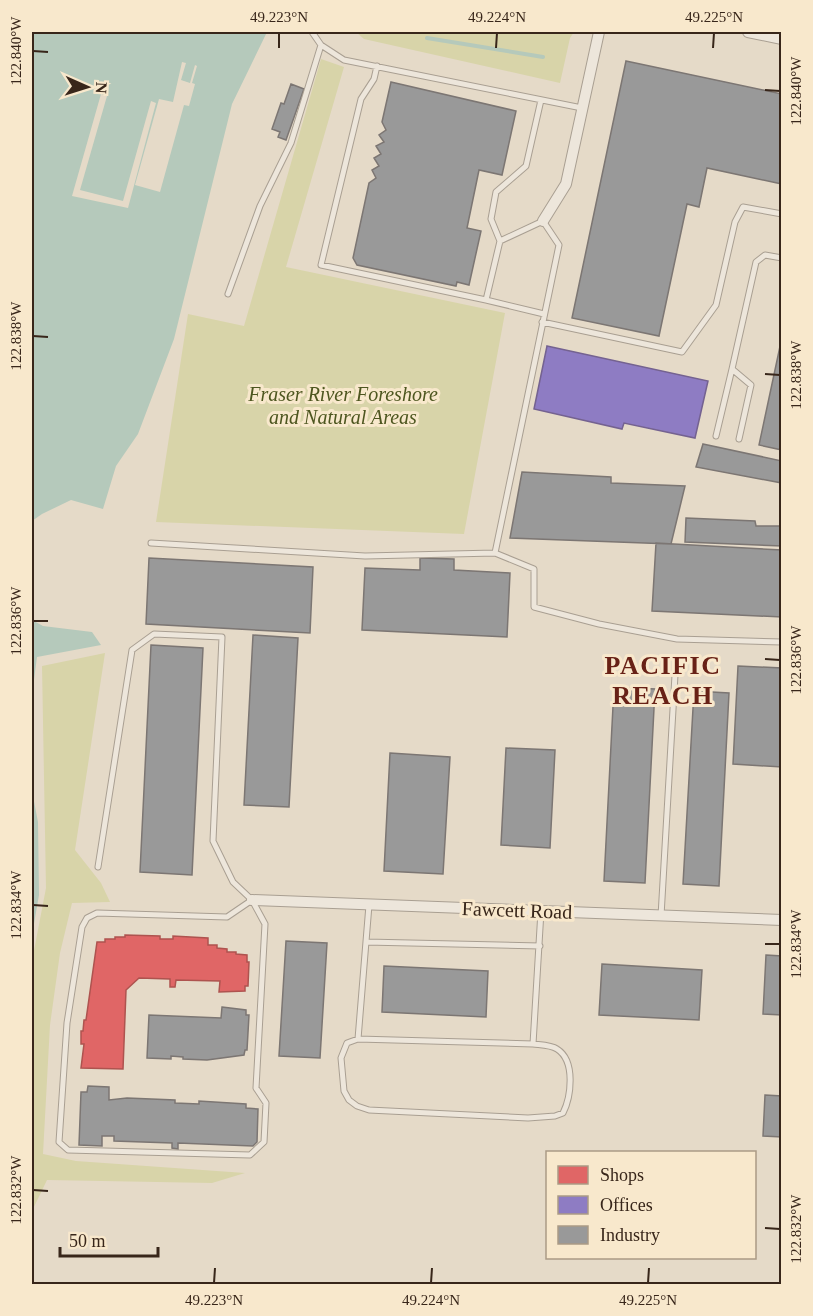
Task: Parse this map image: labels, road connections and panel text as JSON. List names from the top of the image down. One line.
{"streets":{"street":["Fawcett Road"]},"districts":["PACIFIC REACH"],"parks":["Fraser River Foreshore and Natural Areas"],"legend":["Shops","Offices","Industry"],"scale_bar":"50 m","north":"right","coordinates":["49.223°N","49.224°N","49.225°N","122.840°W","122.838°W","122.836°W","122.834°W","122.832°W"]}
